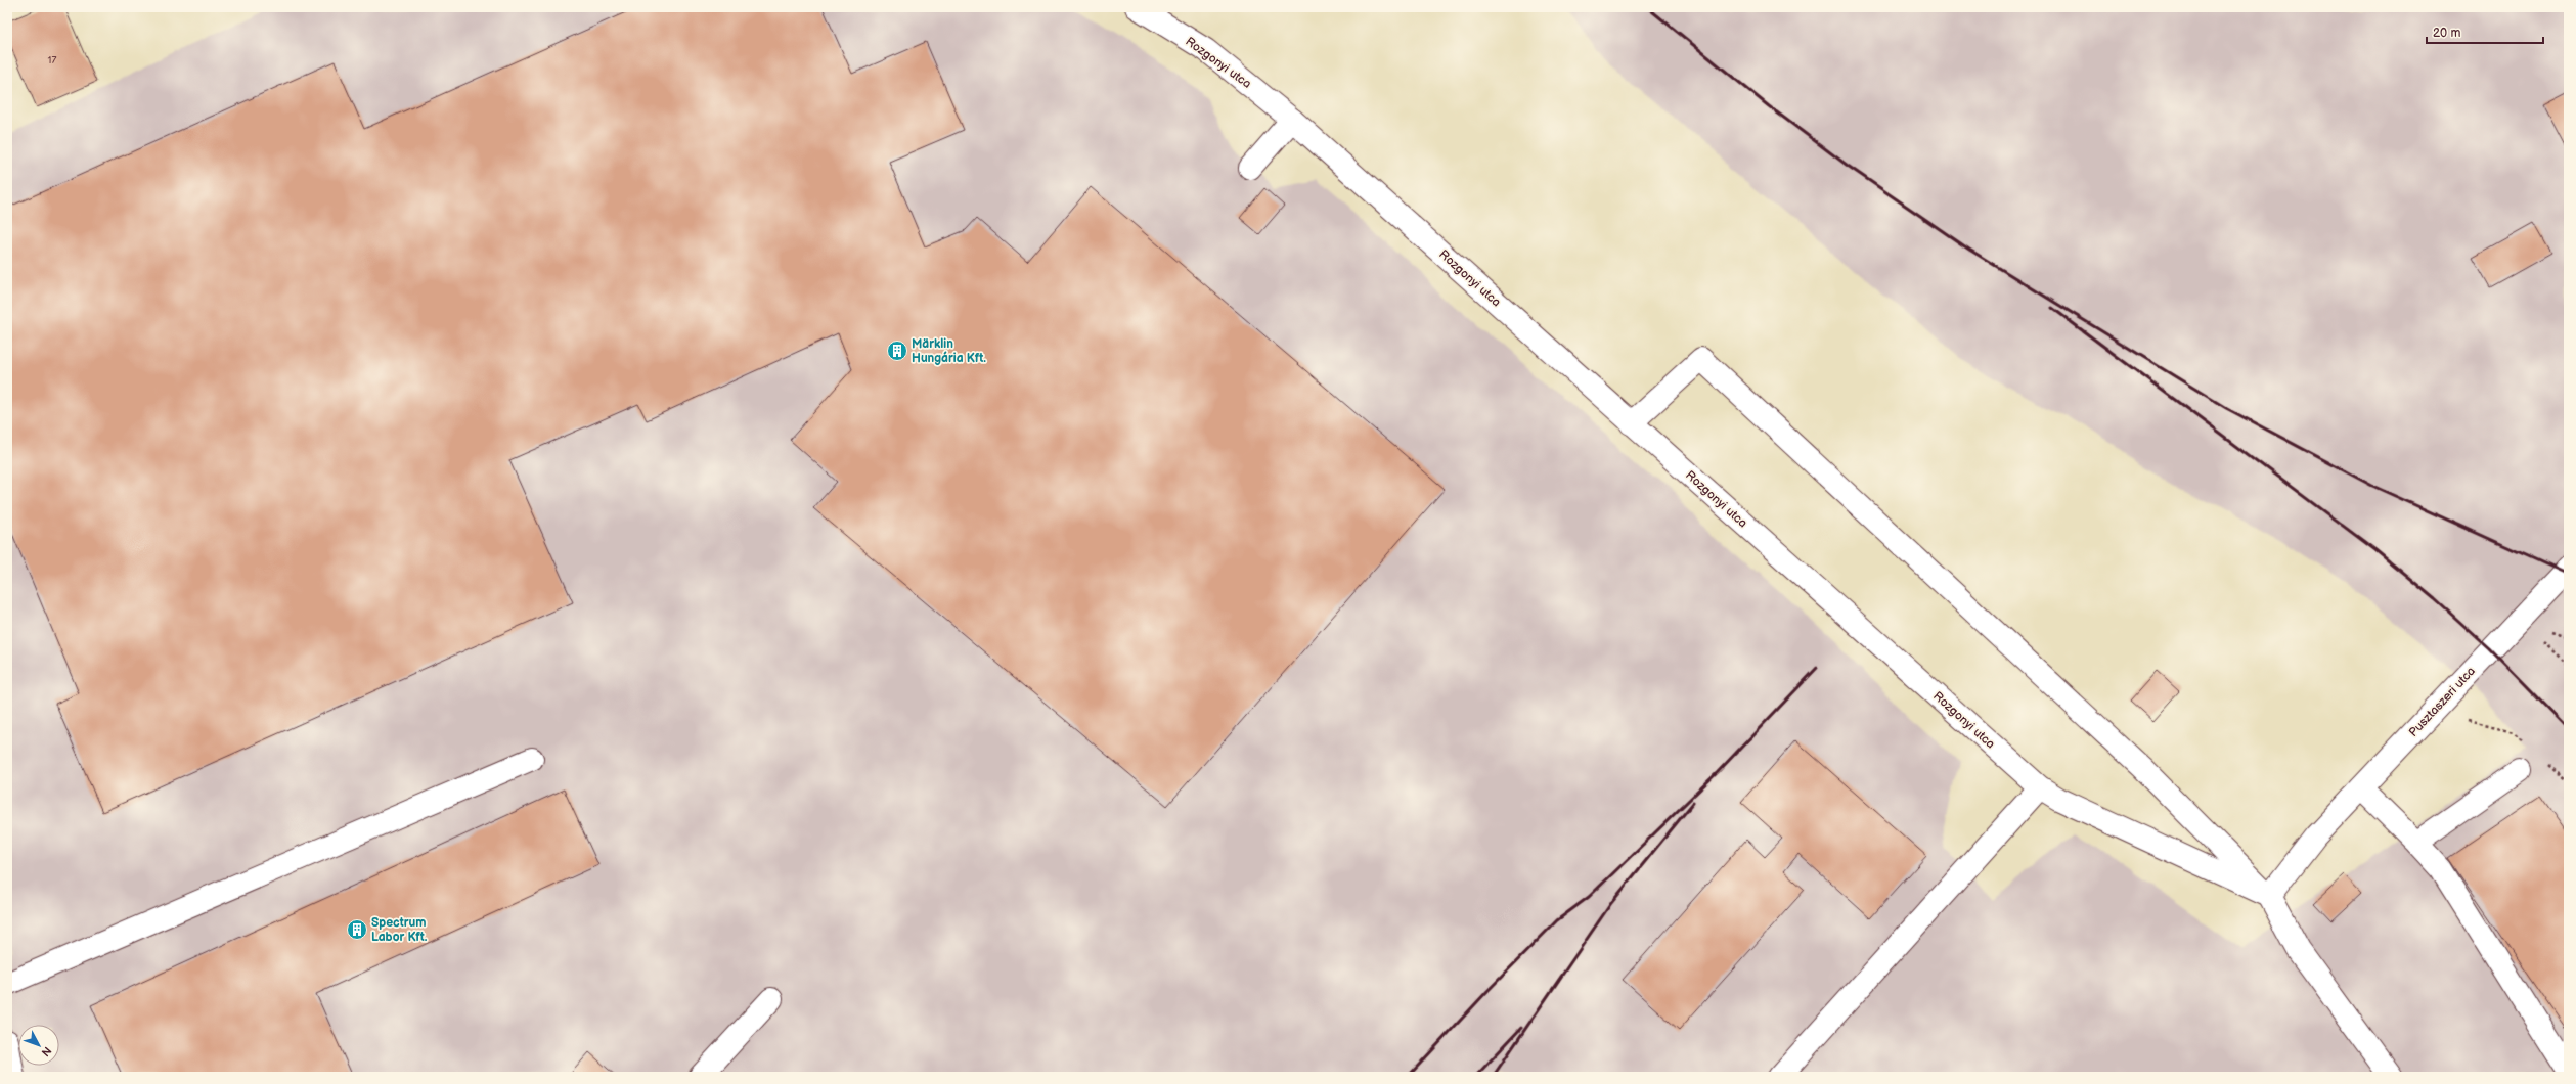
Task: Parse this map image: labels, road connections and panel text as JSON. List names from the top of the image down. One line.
{"streets":{"street":["Rozgonyi utca","Pusztaszeri utca"]},"crossings":[["Rozgonyi utca","Pusztaszeri utca"]],"places":{"building":["Märklin Hungária Kft.","Spectrum Labor Kft."]},"house_numbers":["17"],"scale_bar":"20 m","north":"bottom right"}
